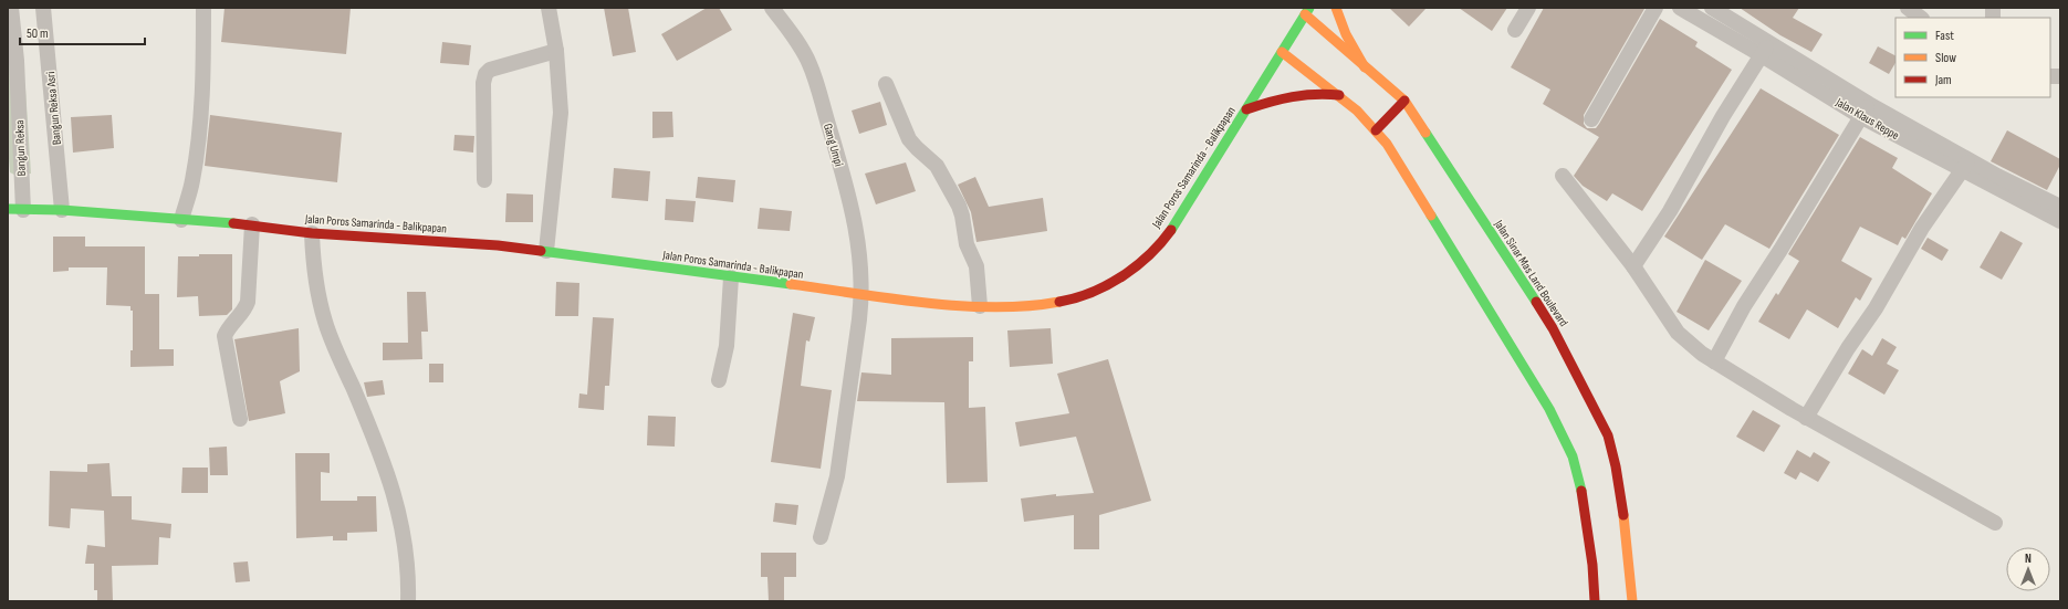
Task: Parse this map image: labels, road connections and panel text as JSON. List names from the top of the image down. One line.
{"streets":{"main road":["Jalan Poros Samarinda - Balikpapan","Jalan Sinar Mas Land Boulevard"],"street":["Bangun Reksa Asri","Jalan Klaus Reppe","Gang Umpi","Bangun Reksa"]},"crossings":[["Bangun Reksa Asri","Jalan Poros Samarinda - Balikpapan"],["Gang Umpi","Jalan Poros Samarinda - Balikpapan"],["Bangun Reksa","Jalan Poros Samarinda - Balikpapan"],["Jalan Poros Samarinda - Balikpapan","Jalan Sinar Mas Land Boulevard"]],"legend":["Fast","Slow","Jam"],"scale_bar":"50 m","north":"top"}
